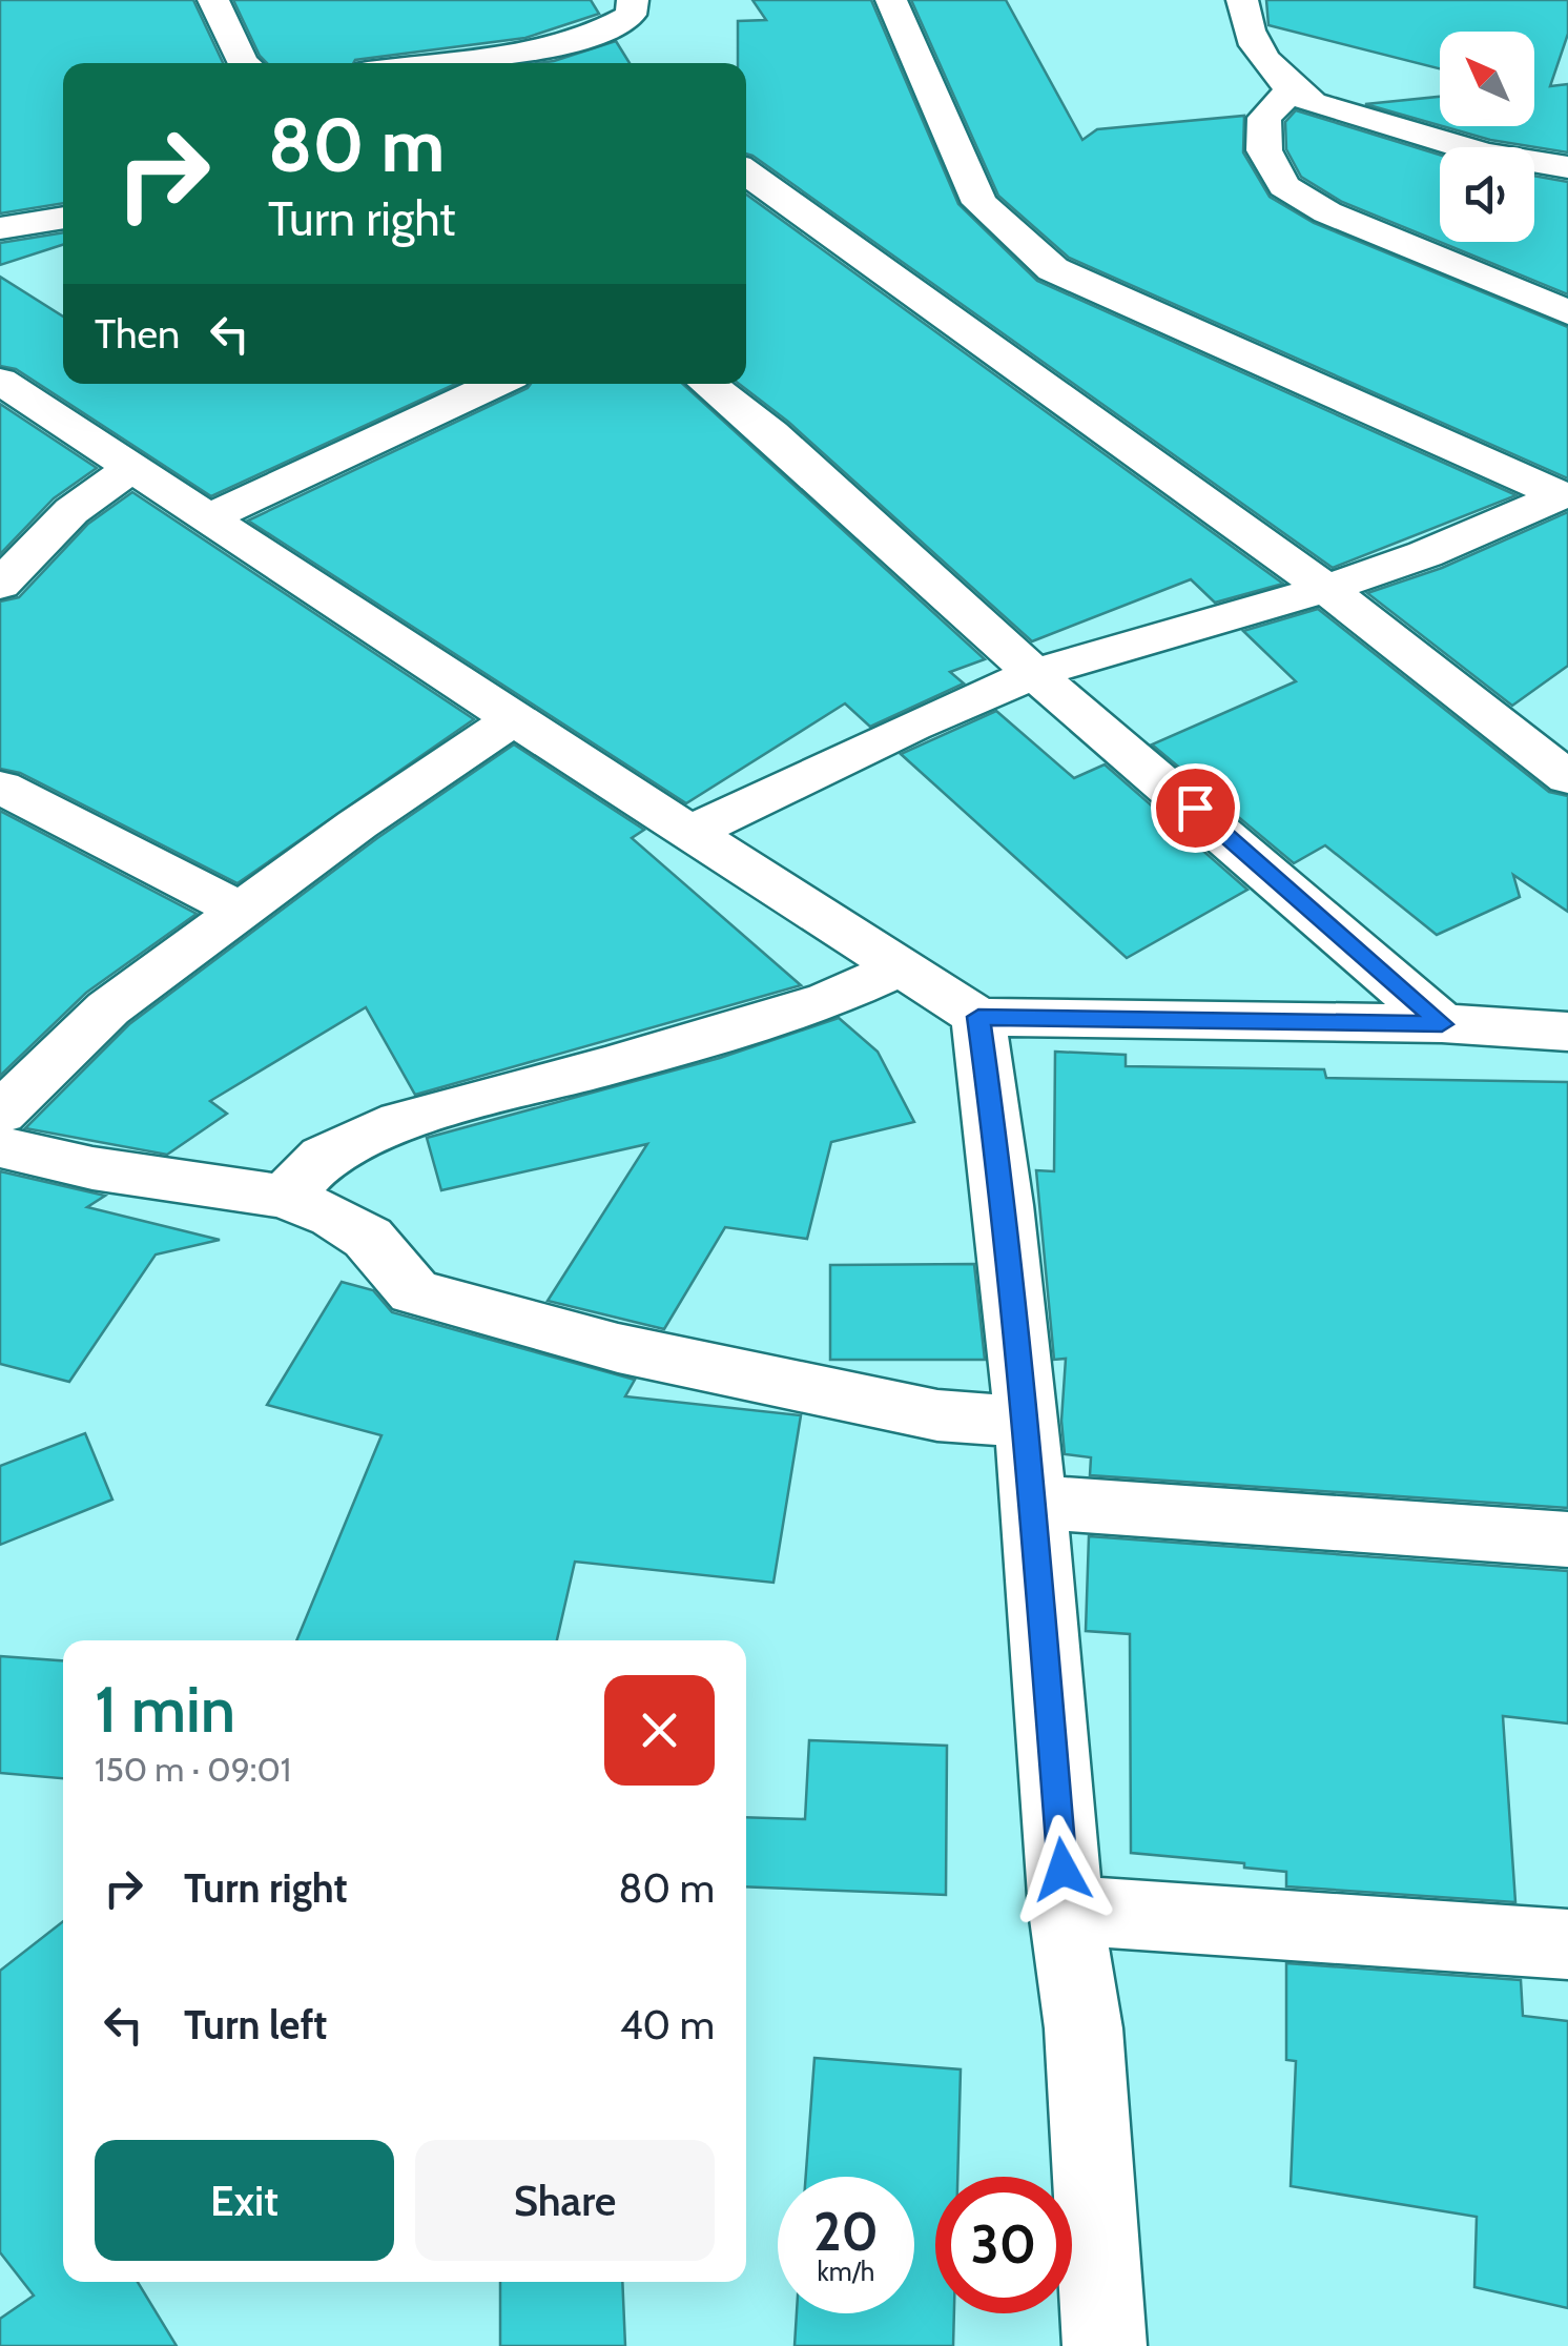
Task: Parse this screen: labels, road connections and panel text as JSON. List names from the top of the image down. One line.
{"north":"top left","page":{"turn":["80 m","Turn right"],"then":"Then","heading":["1 min","150 m · 09:01"],"list":[{"name":"Turn right","value":"80 m"},{"name":"Turn left","value":"40 m"}],"buttons":["Exit","Share"],"speed":"20 km/h","limit":"30"}}
